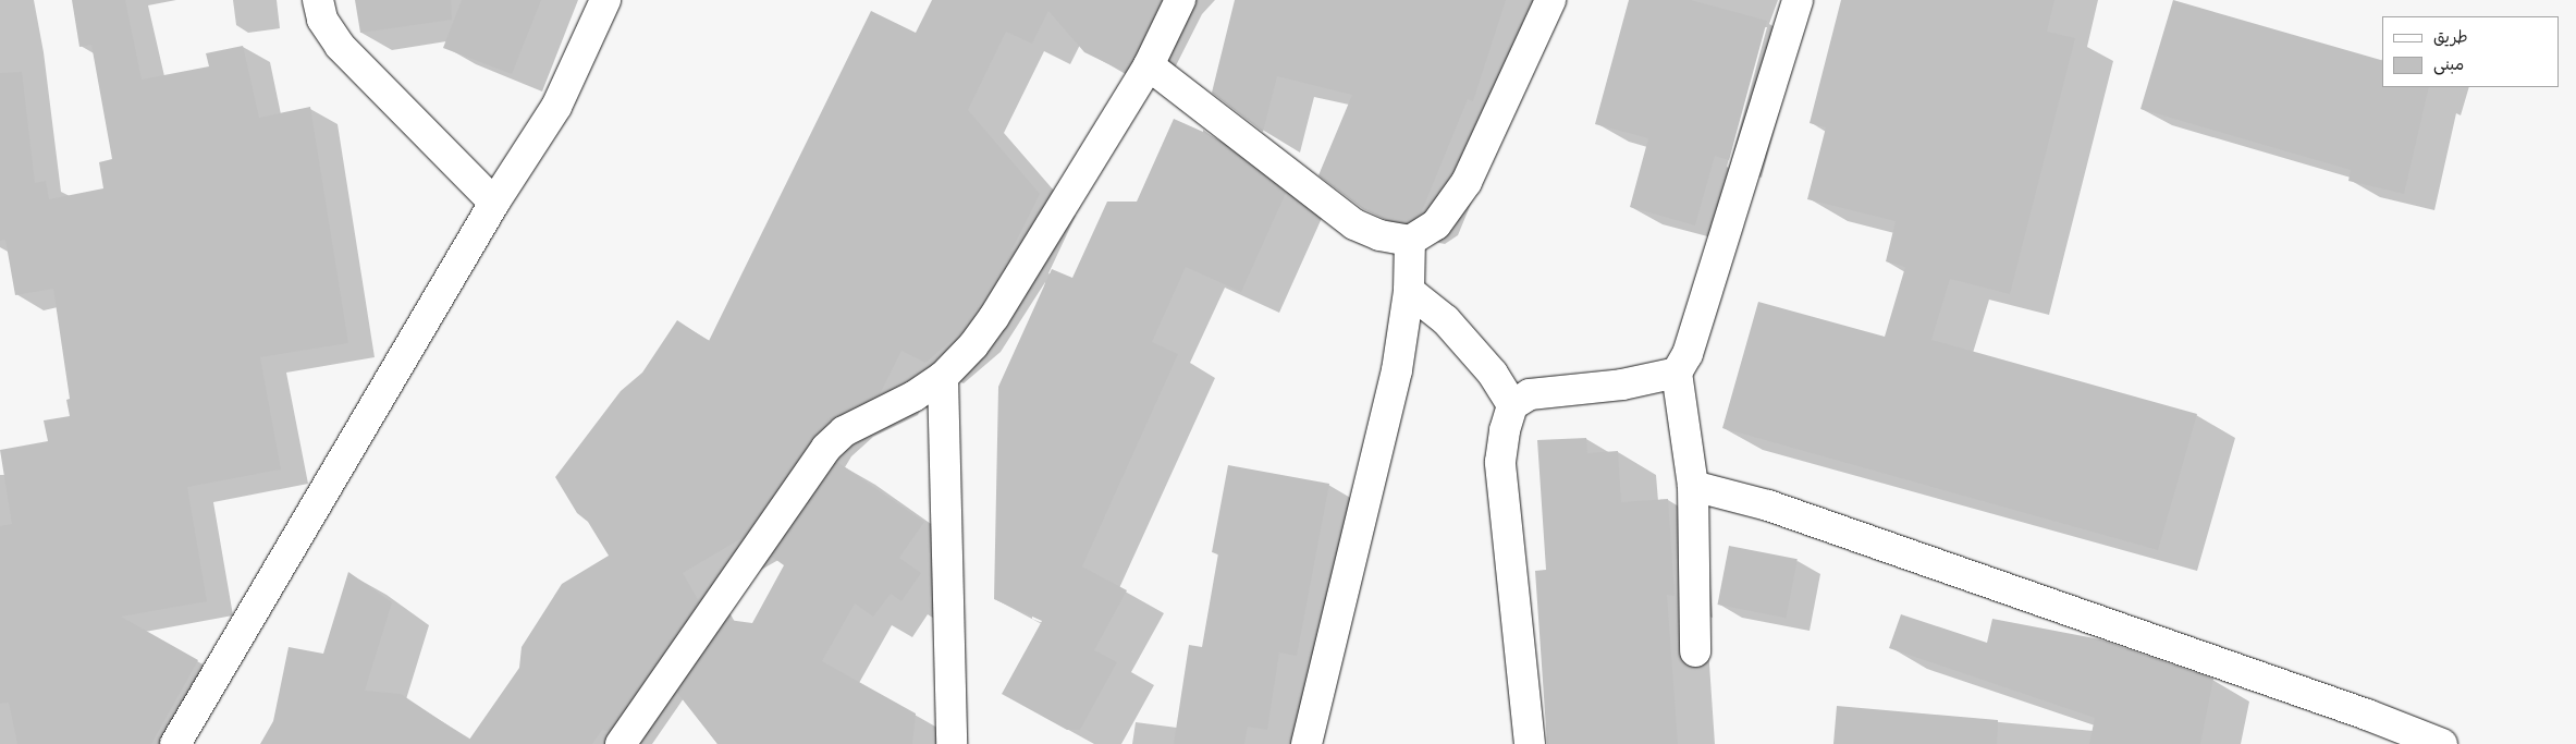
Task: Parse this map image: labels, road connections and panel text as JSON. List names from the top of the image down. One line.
{"legend":["طريق","مبنى"]}
